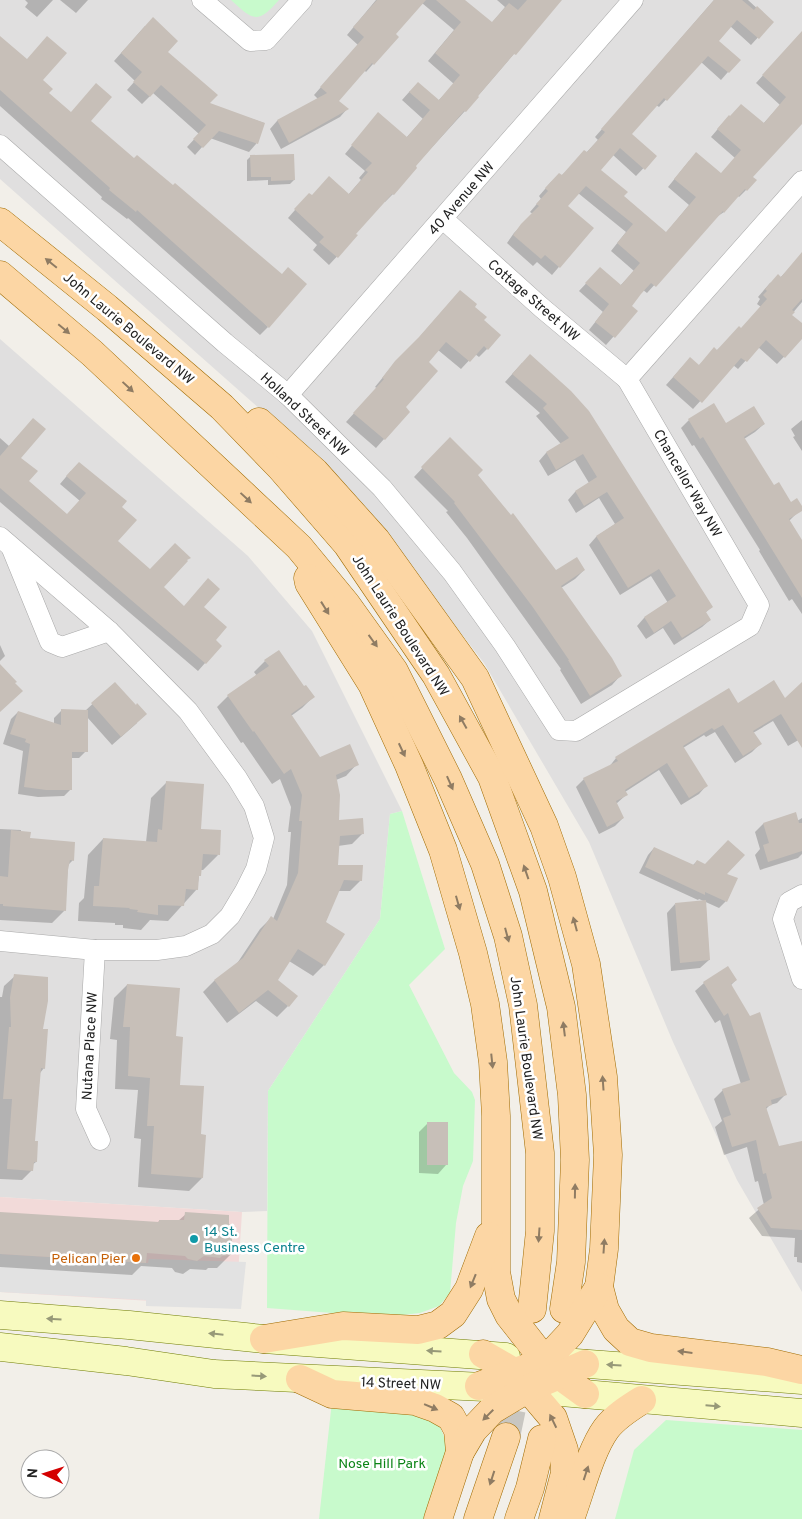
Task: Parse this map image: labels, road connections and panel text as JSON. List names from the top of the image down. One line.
{"streets":{"main road":["John Laurie Boulevard NW","14 Street NW"],"street":["40 Avenue NW","Cottage Street NW","Holland Street NW","Chancellor Way NW","Nutana Place NW"]},"crossings":[["40 Avenue NW","Cottage Street NW"],["40 Avenue NW","Holland Street NW"],["Cottage Street NW","Chancellor Way NW"],["Holland Street NW","Chancellor Way NW"]],"parks":["Nose Hill Park"],"places":["14 St. Business Centre","Pelican Pier"],"north":"left"}
